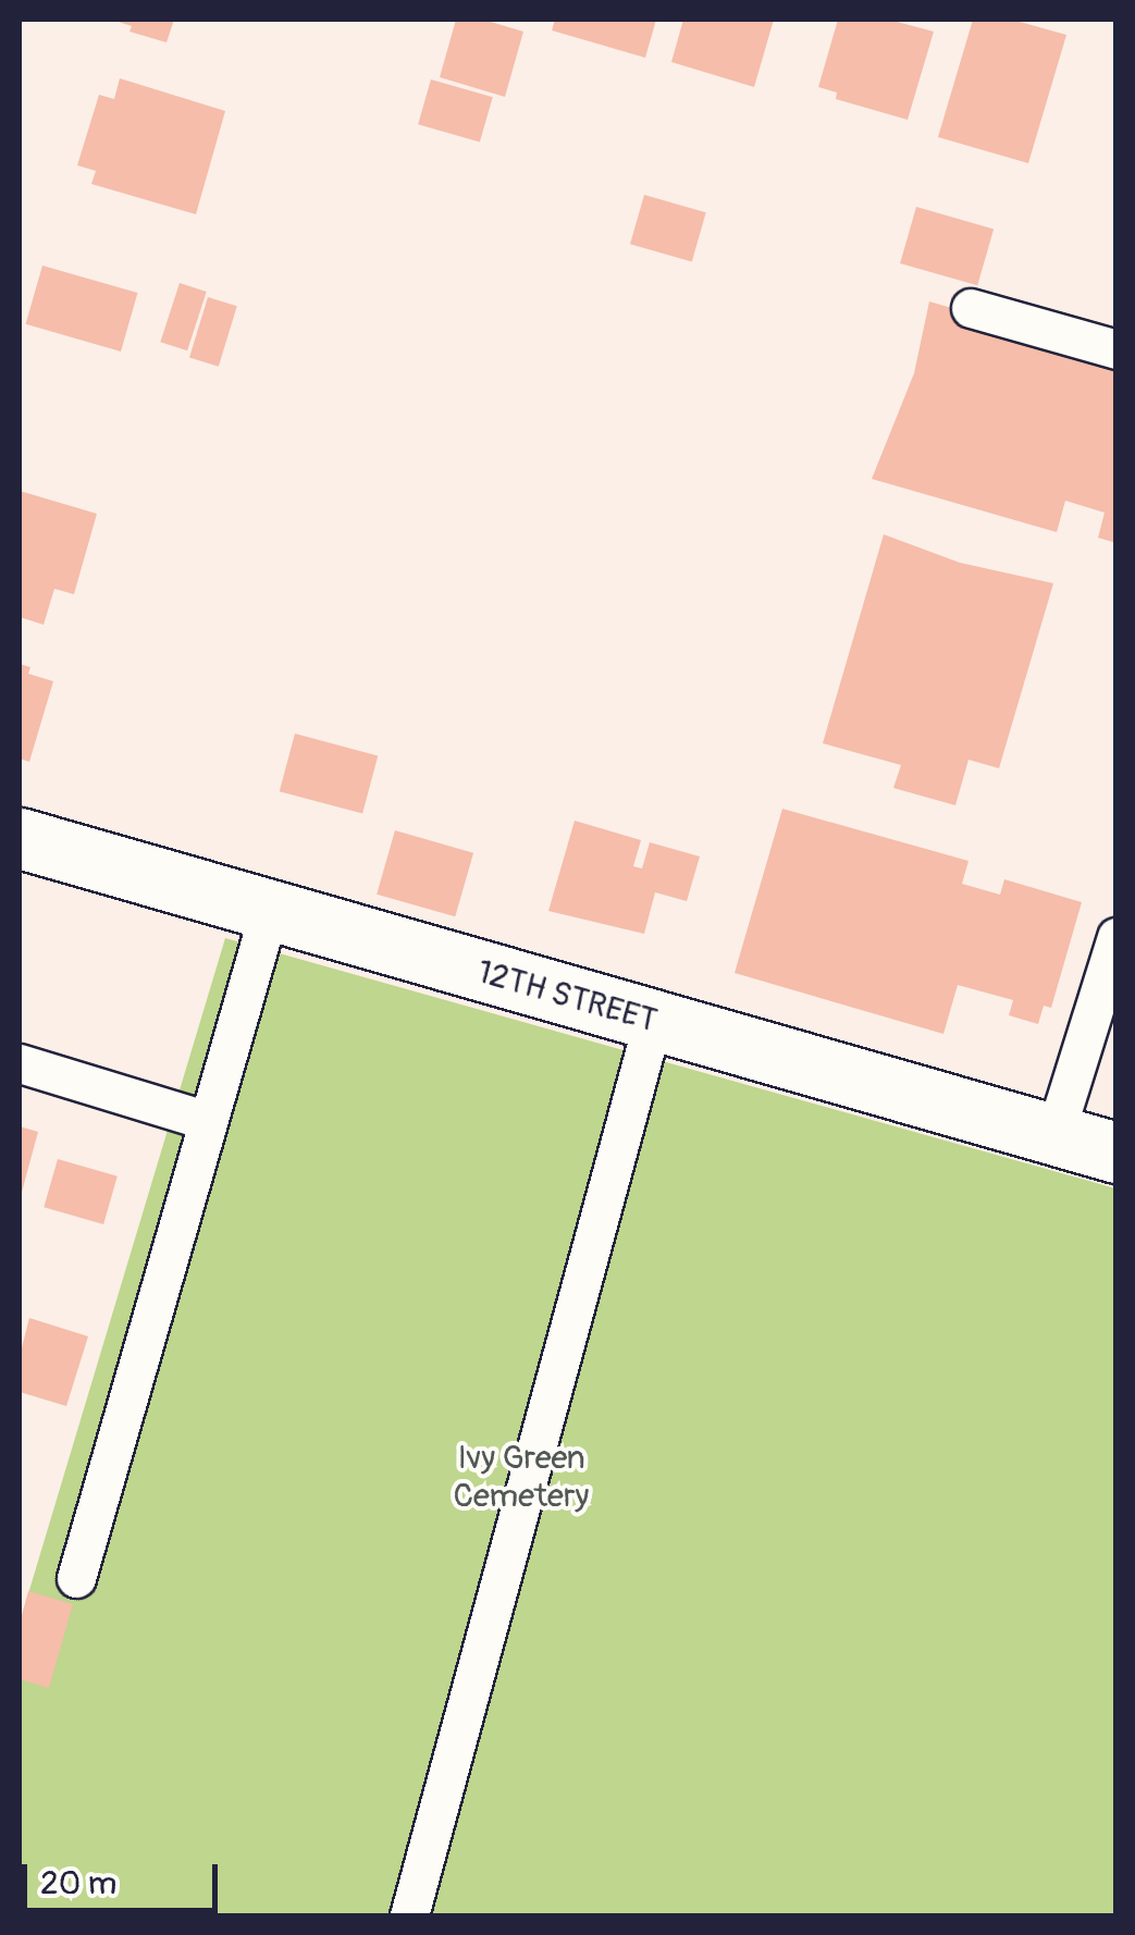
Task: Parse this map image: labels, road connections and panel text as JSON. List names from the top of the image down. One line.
{"streets":{"street":["12TH STREET"]},"parks":["Ivy Green Cemetery"],"scale_bar":"20 m"}
